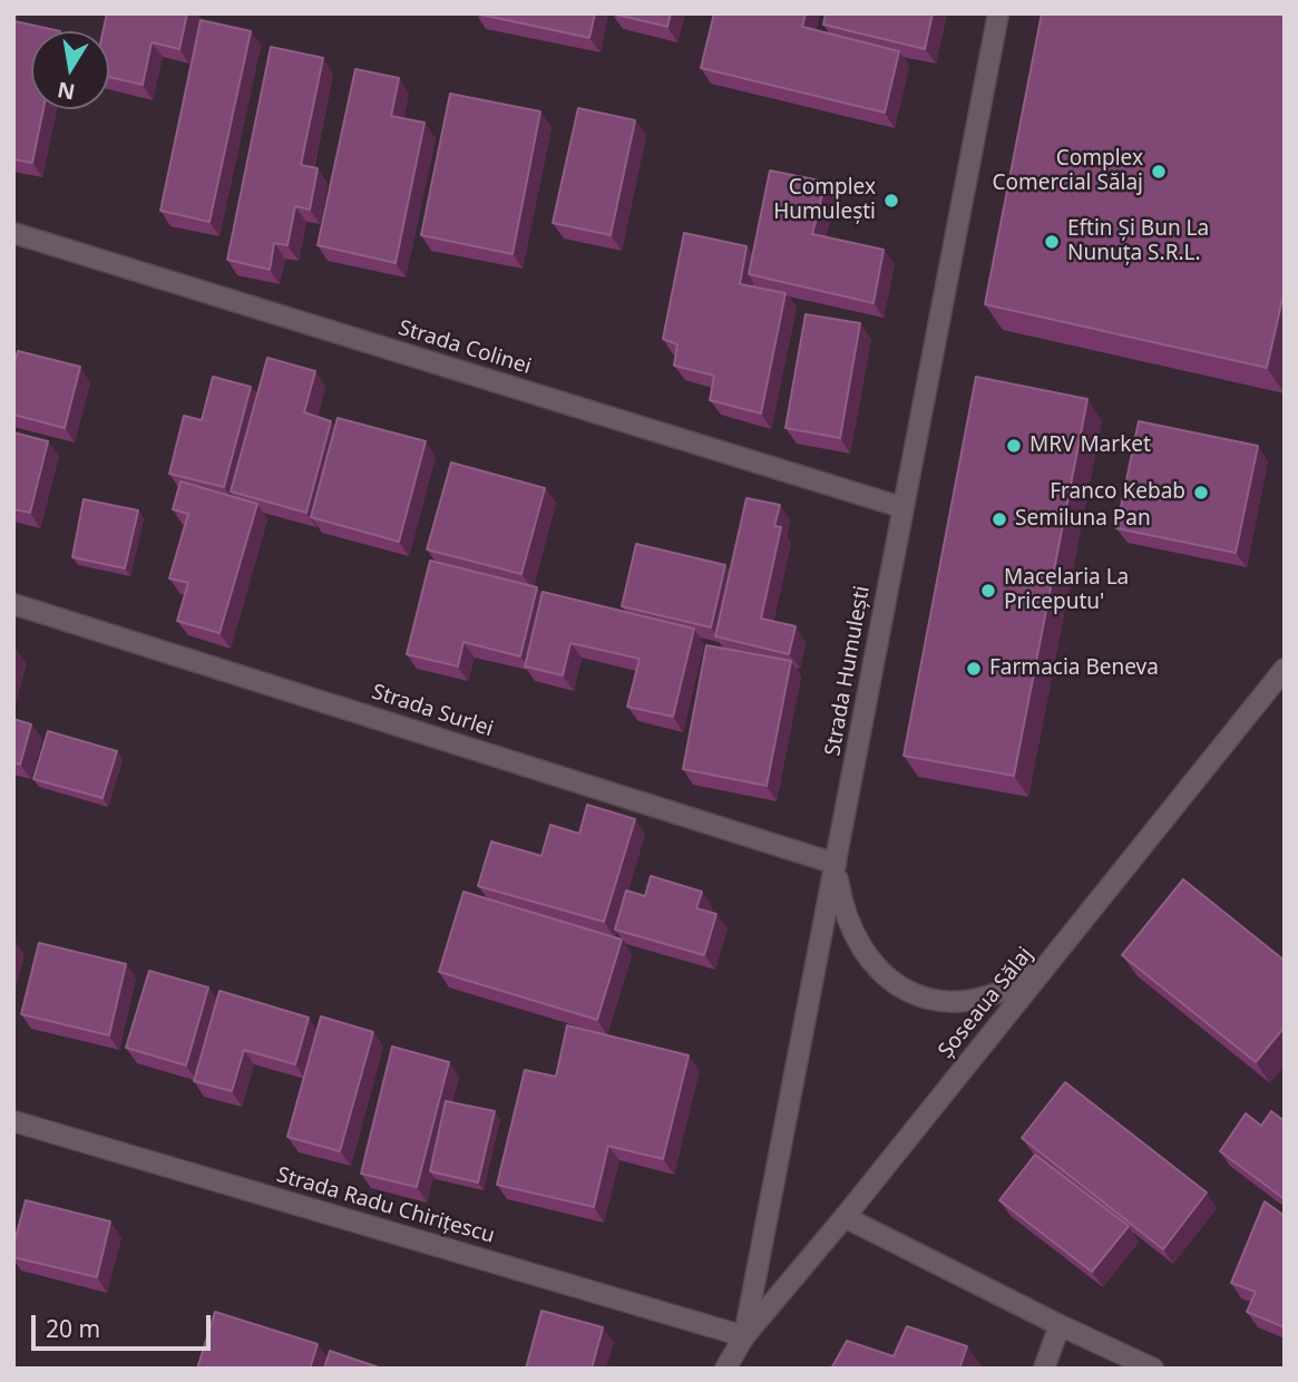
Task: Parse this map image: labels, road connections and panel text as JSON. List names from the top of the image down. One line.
{"streets":{"street":["Strada Colinei","Strada Humulești","Strada Surlei","Șoseaua Sălaj","Strada Radu Chirițescu"]},"crossings":[["Strada Colinei","Strada Humulești"],["Strada Humulești","Strada Surlei"],["Strada Humulești","Șoseaua Sălaj"],["Strada Humulești","Strada Radu Chirițescu"],["Șoseaua Sălaj","Strada Radu Chirițescu"]],"places":["Complex Comercial Sălaj","Complex Humulești","Eftin Și Bun La Nunuța S.R.L.","MRV Market","Franco Kebab","Semiluna Pan","Macelaria La Priceputu'","Farmacia Beneva"],"scale_bar":"20 m","north":"bottom"}
